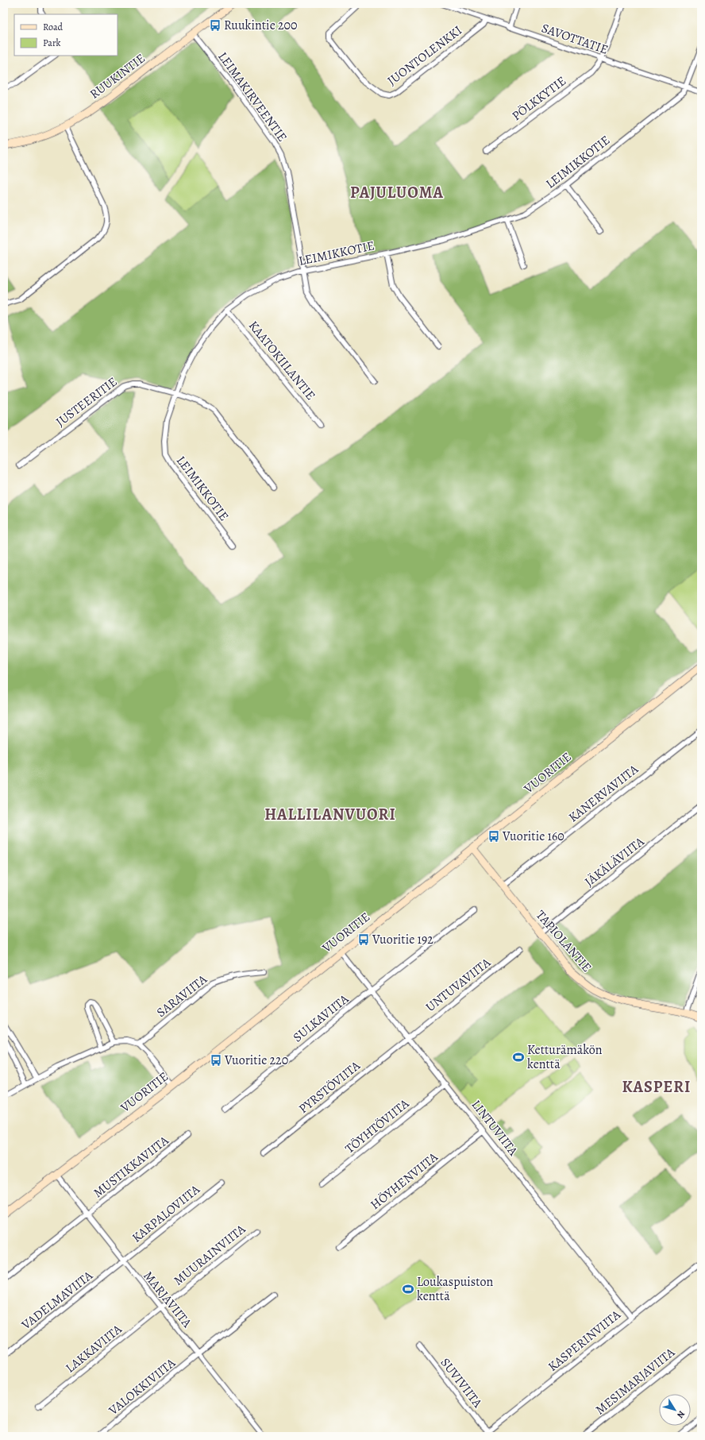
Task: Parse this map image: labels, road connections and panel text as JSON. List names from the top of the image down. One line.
{"streets":{"street":["SAVOTTATIE","JUONTOLENKKI","RUUKINTIE","LEIMAKIRVEENTIE","PÖLKKYTIE","LEIMIKKOTIE","KAATOKIILANTIE","JUSTEERITIE","VUORITIE","KANERVAVIITA","JÄKÄLÄVIITA","TAPIOLANTIE","UNTUVAVIITA","SARAVIITA","SULKAVIITA","PYRSTÖVIITA","TÖYHTÖVIITA","LINTUVIITA","MUSTIKKAVIITA","HÖYHENVIITA","KARPALOVIITA","MUURAINVIITA","MARJAVIITA","VADELMAVIITA","KASPERINVIITA","LAKKAVIITA","MESIMARJAVIITA","SUVIVIITA","VALOKKIVIITA"]},"crossings":[["SAVOTTATIE","JUONTOLENKKI"],["SAVOTTATIE","PÖLKKYTIE"],["SAVOTTATIE","LEIMIKKOTIE"],["RUUKINTIE","LEIMAKIRVEENTIE"],["LEIMAKIRVEENTIE","LEIMIKKOTIE"],["LEIMIKKOTIE","KAATOKIILANTIE"],["LEIMIKKOTIE","JUSTEERITIE"],["VUORITIE","TAPIOLANTIE"],["VUORITIE","LINTUVIITA"],["VUORITIE","MARJAVIITA"],["KANERVAVIITA","TAPIOLANTIE"],["JÄKÄLÄVIITA","TAPIOLANTIE"],["UNTUVAVIITA","PYRSTÖVIITA"],["UNTUVAVIITA","LINTUVIITA"],["SULKAVIITA","LINTUVIITA"],["PYRSTÖVIITA","LINTUVIITA"],["TÖYHTÖVIITA","LINTUVIITA"],["LINTUVIITA","HÖYHENVIITA"],["LINTUVIITA","KASPERINVIITA"],["MUSTIKKAVIITA","MARJAVIITA"],["KARPALOVIITA","MARJAVIITA"],["KARPALOVIITA","VADELMAVIITA"],["MUURAINVIITA","MARJAVIITA"],["MUURAINVIITA","LAKKAVIITA"],["MARJAVIITA","VADELMAVIITA"],["MARJAVIITA","LAKKAVIITA"],["MARJAVIITA","VALOKKIVIITA"],["KASPERINVIITA","SUVIVIITA"]],"districts":["PAJULUOMA","HALLILANVUORI","KASPERI"],"places":{"bus stop":["Ruukintie 200","Vuoritie 160","Vuoritie 192","Vuoritie 220"],"sports":["Ketturämäkön kenttä","Loukaspuiston kenttä"]},"legend":["Road","Park"],"north":"bottom right"}
